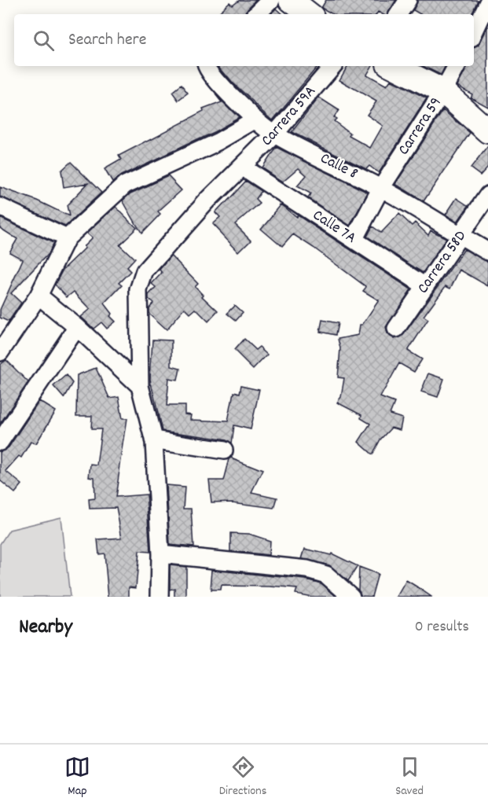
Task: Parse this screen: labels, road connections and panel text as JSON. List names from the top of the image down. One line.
{"streets":{"street":["Carrera 59A","Carrera 59","Calle 8","Calle 7A","Carrera 58D"]},"crossings":[["Carrera 59A","Calle 8"],["Carrera 59A","Calle 7A"],["Carrera 59","Calle 8"],["Carrera 59","Calle 7A"],["Calle 8","Carrera 58D"],["Calle 7A","Carrera 58D"]],"page":{"search":"Search here","heading":["Nearby","0 results"],"nav":["Map","Directions","Saved"]}}
